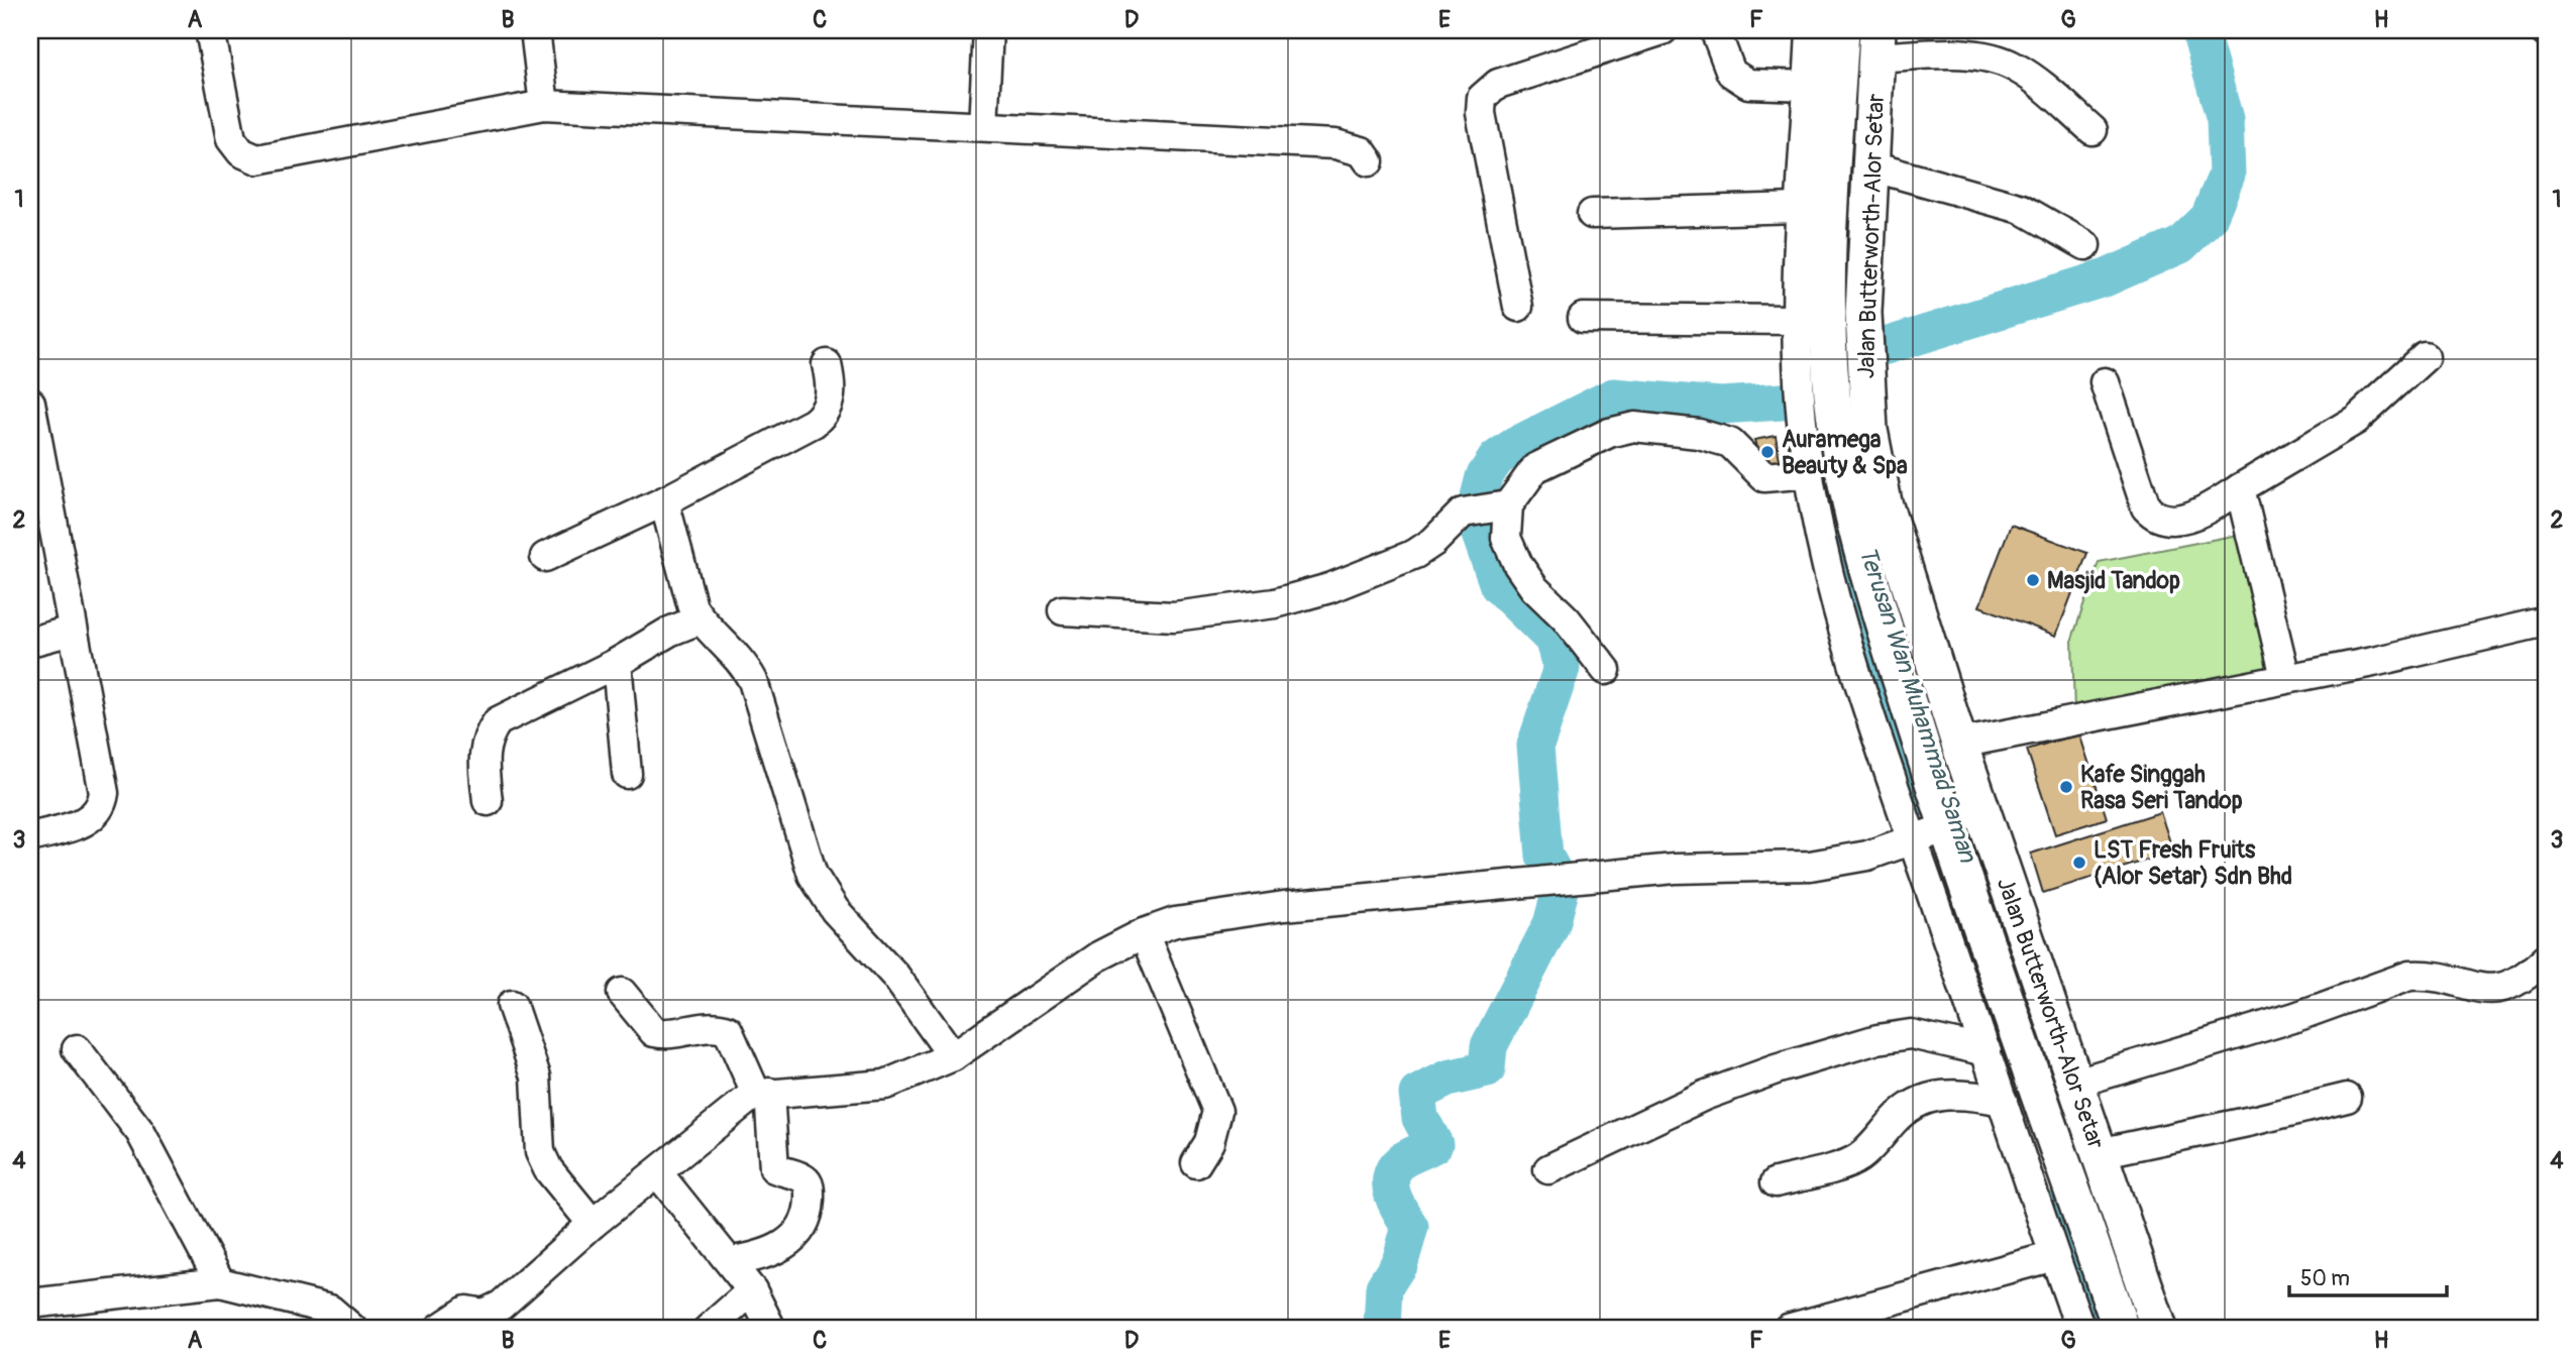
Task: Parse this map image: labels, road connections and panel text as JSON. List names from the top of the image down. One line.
{"streets":{"main road":["Jalan Butterworth-Alor Setar"]},"water":["Terusan Wan Muhammad Saman"],"places":["Auramega Beauty & Spa","Masjid Tandop","Kafe Singgah Rasa Seri Tandop","LST Fresh Fruits (Alor Setar) Sdn Bhd"],"scale_bar":"50 m","grid":{"columns":["A","B","C","D","E","F","G","H"],"rows":["1","2","3","4"]}}
